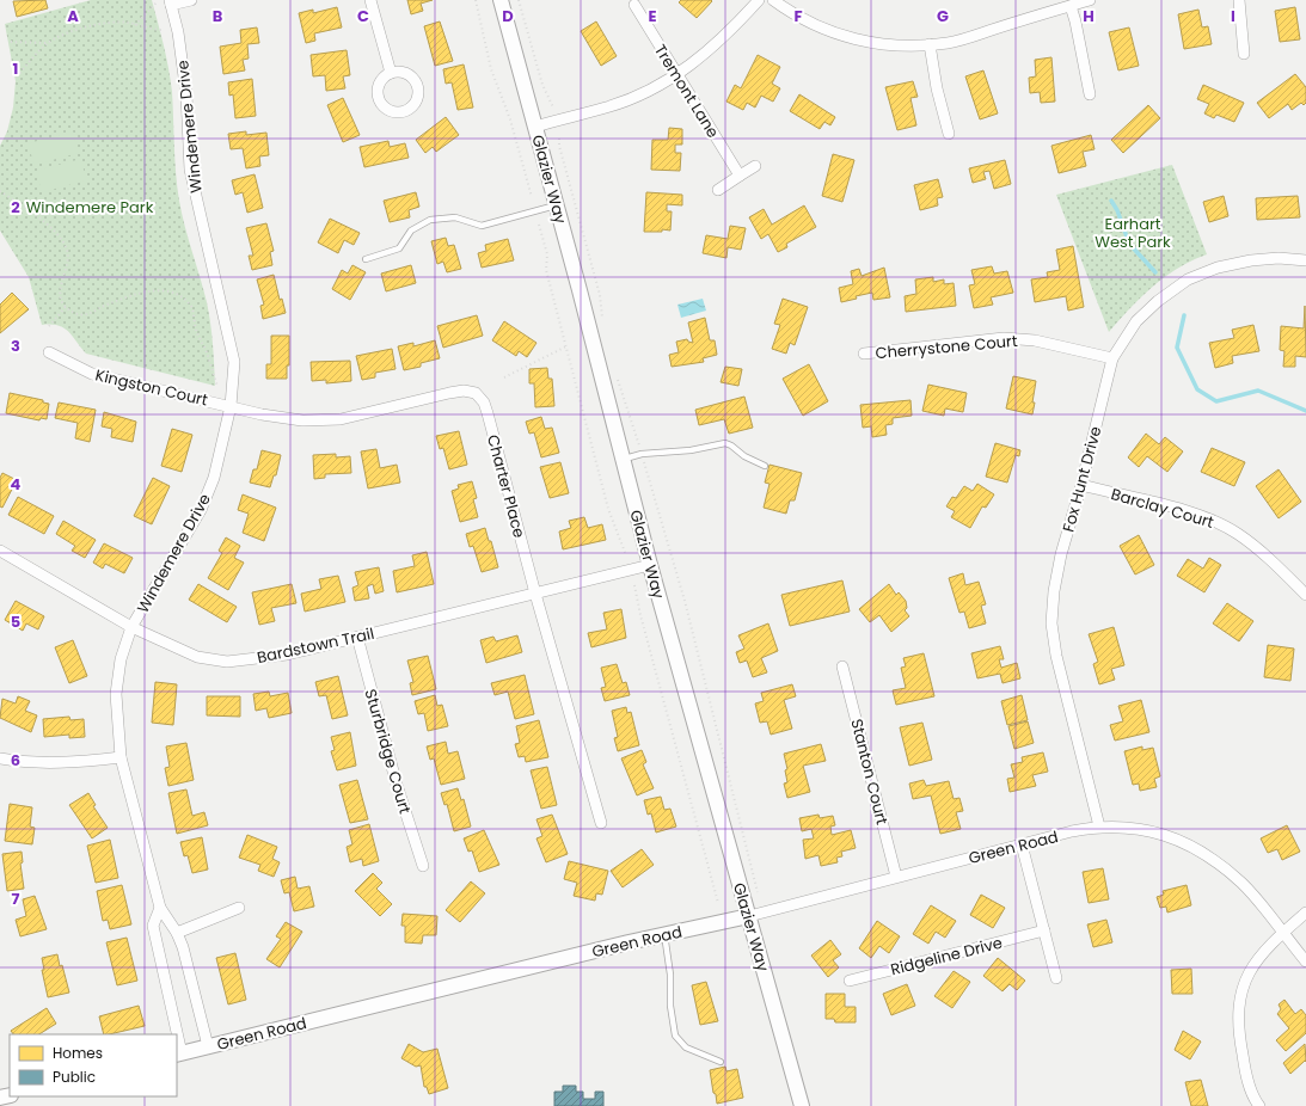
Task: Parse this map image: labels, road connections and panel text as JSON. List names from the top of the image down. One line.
{"streets":{"street":["Tremont Lane","Windemere Drive","Glazier Way","Cherrystone Court","Kingston Court","Fox Hunt Drive","Charter Place","Barclay Court","Bardstown Trail","Sturbridge Court","Stanton Court","Green Road","Ridgeline Drive"]},"crossings":[["Windemere Drive","Kingston Court"],["Windemere Drive","Charter Place"],["Windemere Drive","Bardstown Trail"],["Windemere Drive","Green Road"],["Glazier Way","Bardstown Trail"],["Glazier Way","Green Road"],["Cherrystone Court","Fox Hunt Drive"],["Kingston Court","Charter Place"],["Fox Hunt Drive","Barclay Court"],["Fox Hunt Drive","Green Road"],["Charter Place","Bardstown Trail"],["Bardstown Trail","Sturbridge Court"],["Stanton Court","Green Road"]],"parks":["Windemere Park","Earhart West Park"],"legend":["Homes","Public"],"grid":{"columns":["A","B","C","D","E","F","G","H","I"],"rows":["1","2","3","4","5","6","7"]}}
